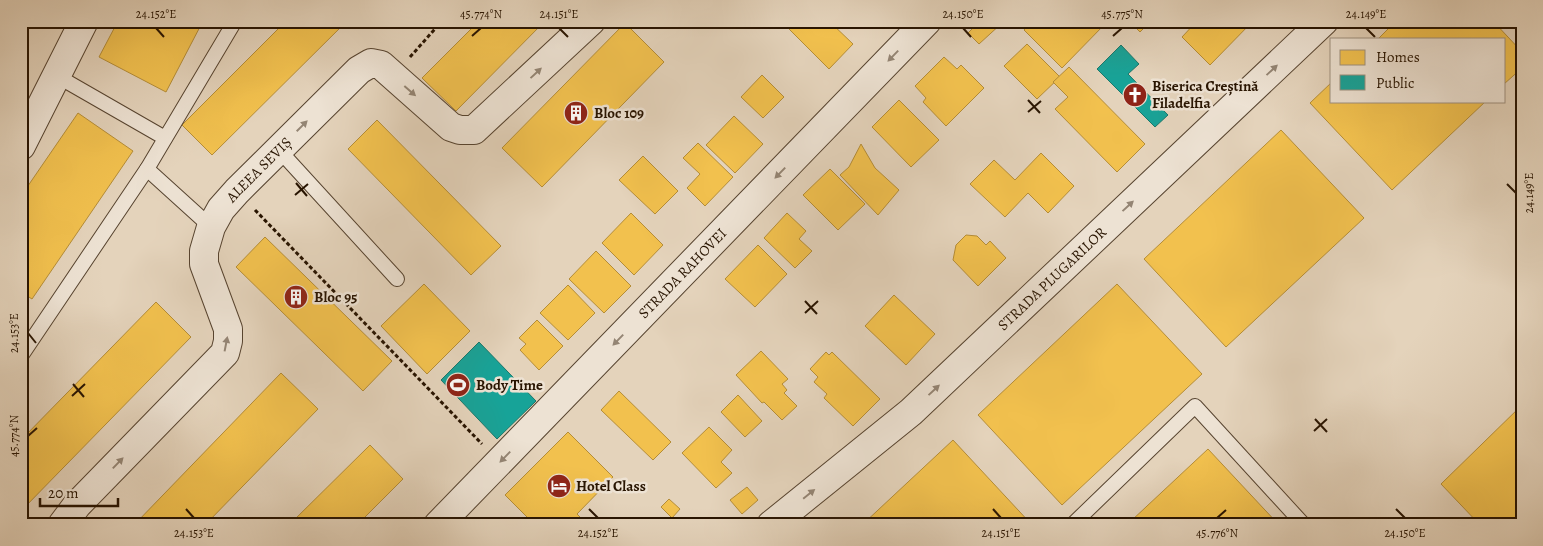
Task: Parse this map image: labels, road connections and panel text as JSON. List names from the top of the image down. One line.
{"streets":{"street":["ALEEA SEVIȘ","STRADA RAHOVEI","STRADA PLUGARILOR"]},"one_way":["ALEEA SEVIȘ","STRADA RAHOVEI","STRADA PLUGARILOR"],"places":{"church":["Biserica Creștină Filadelfia"],"building":["Bloc 109","Bloc 95"],"sports":["Body Time"],"hotel":["Hotel Class"]},"legend":["Homes","Public"],"scale_bar":"20 m","coordinates":["24.152°E","45.774°N","24.151°E","24.150°E","45.775°N","24.149°E","24.153°E","45.776°N"]}
